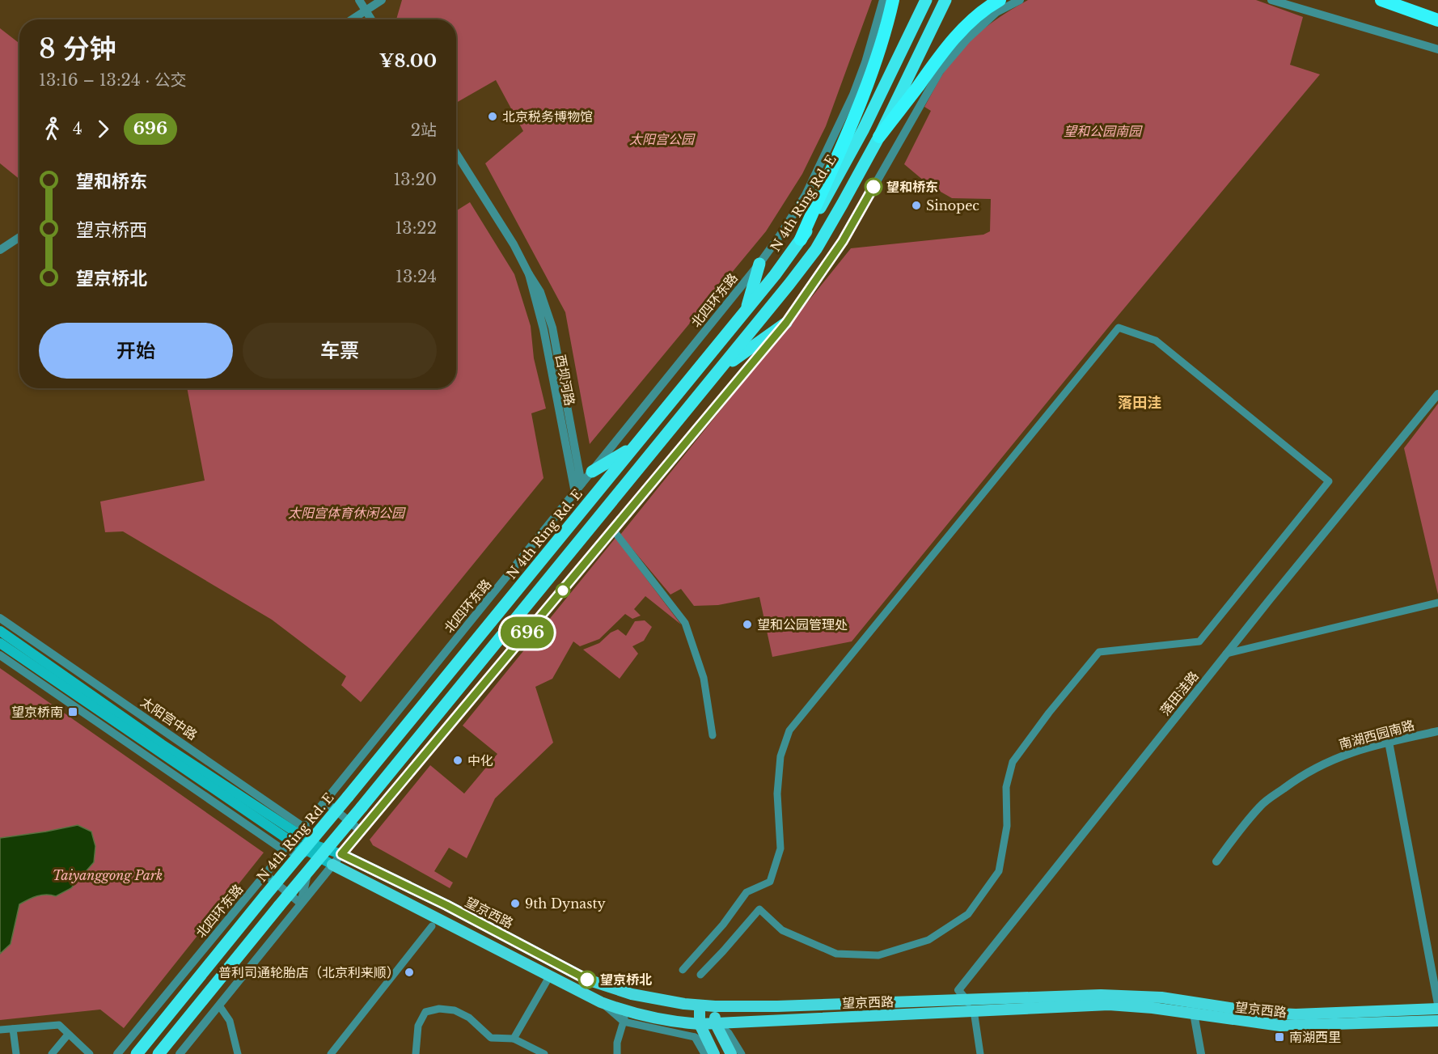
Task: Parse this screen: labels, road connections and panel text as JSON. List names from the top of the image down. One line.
{"streets":{"highway":["N 4th Ring Rd. E"],"main road":["太阳宫中路","望京西路"],"street":["北四环东路","西坝河路","落田洼路","南湖西园南路"]},"crossings":[["北四环东路","西坝河路"],["北四环东路","太阳宫中路"],["落田洼路","望京西路"]],"districts":["落田洼"],"parks":["望和公园南园","太阳宫公园","太阳宫体育休闲公园","Taiyanggong Park"],"places":{"other":["北京税务博物馆","望和桥东","Sinopec","望和公园管理处","中化","9th Dynasty","普利司通轮胎店（北京利来顺）","望京桥北"],"transit":["望京桥南","南湖西里"]},"lines":["bus line 696"],"page":{"on_map":"696","heading":["8 分钟","13:16 – 13:24 · 公交","¥8.00"],"legs":["4","696","2站"],"list":[{"name":"望和桥东","value":"13:20"},{"name":"望京桥西","value":"13:22"},{"name":"望京桥北","value":"13:24"}],"buttons":["开始","车票"]}}
